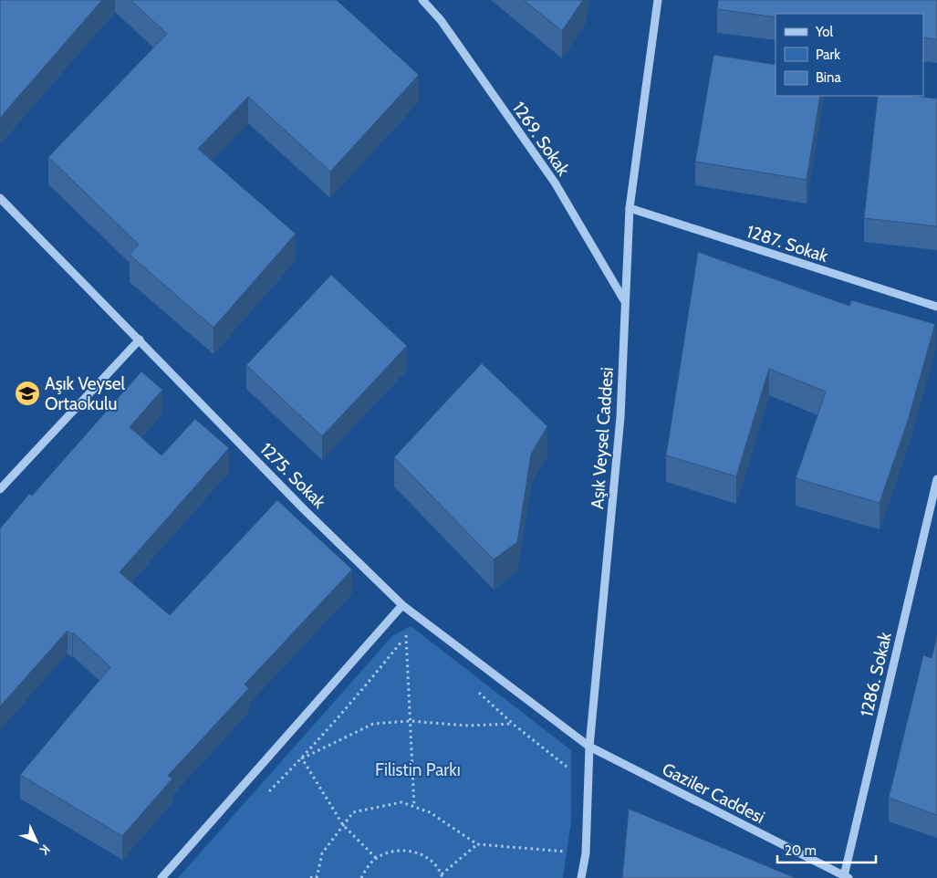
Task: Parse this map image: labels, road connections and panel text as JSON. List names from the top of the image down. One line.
{"streets":{"street":["1269. Sokak","1287. Sokak","Aşık Veysel Caddesi","1275. Sokak","1286. Sokak","Gaziler Caddesi"]},"crossings":[["1269. Sokak","Aşık Veysel Caddesi"],["1287. Sokak","Aşık Veysel Caddesi"],["Aşık Veysel Caddesi","1275. Sokak"],["Aşık Veysel Caddesi","Gaziler Caddesi"],["1275. Sokak","Gaziler Caddesi"],["1286. Sokak","Gaziler Caddesi"]],"parks":["Filistin Parkı"],"places":{"school or university":["Aşık Veysel Ortaokulu"]},"legend":["Yol","Park","Bina"],"scale_bar":"20 m","north":"bottom right"}
